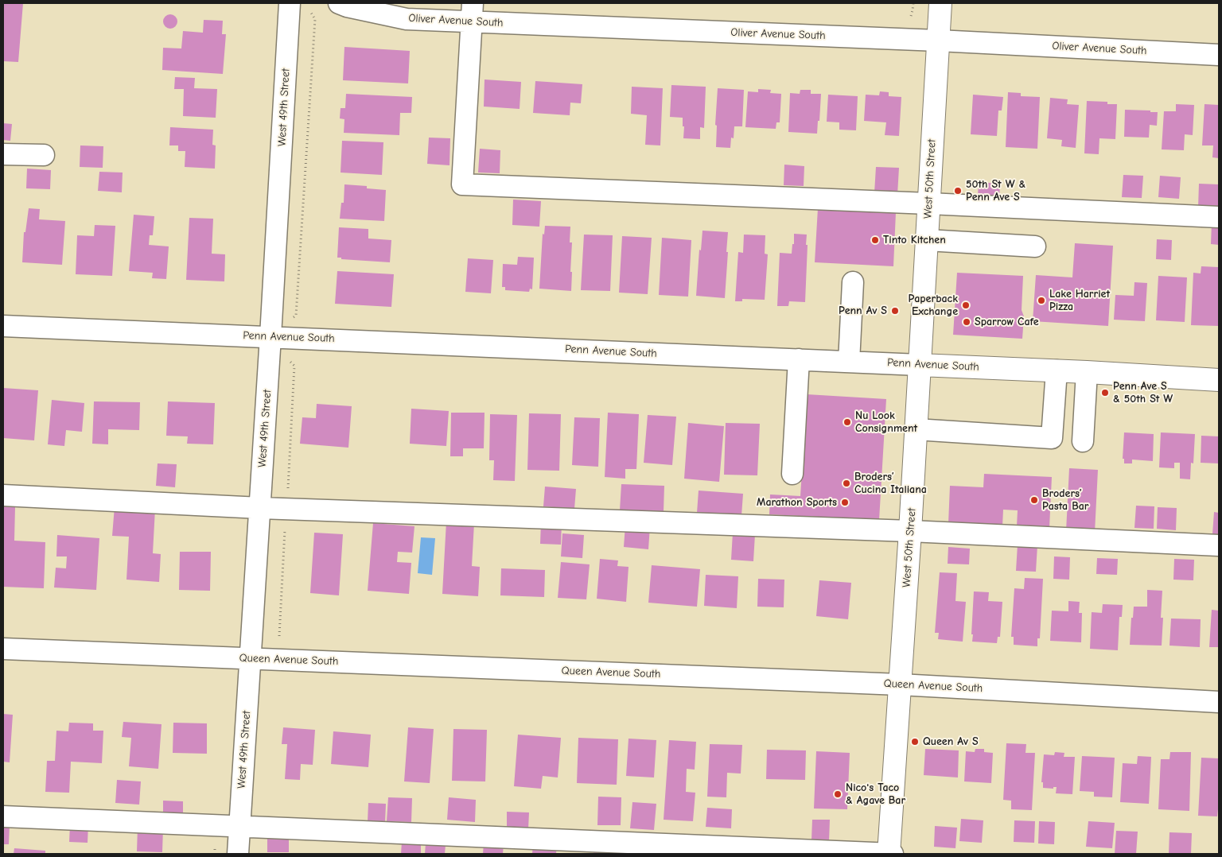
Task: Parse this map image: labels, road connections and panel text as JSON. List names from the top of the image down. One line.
{"streets":{"main road":["West 50th Street","Penn Avenue South"],"street":["Oliver Avenue South","West 49th Street","Queen Avenue South"]},"crossings":[["Oliver Avenue South","West 50th Street"],["West 49th Street","Penn Avenue South"],["West 49th Street","Queen Avenue South"],["West 50th Street","Penn Avenue South"],["West 50th Street","Queen Avenue South"]],"places":["50th St W & Penn Ave S","Tinto Kitchen","Lake Harriet Pizza","Paperback Exchange","Penn Av S","Sparrow Cafe","Penn Ave S & 50th St W","Nu Look Consignment","Broders’ Cucina Italiana","Broders’ Pasta Bar","Marathon Sports","Queen Av S","Nico's Taco & Agave Bar"]}
